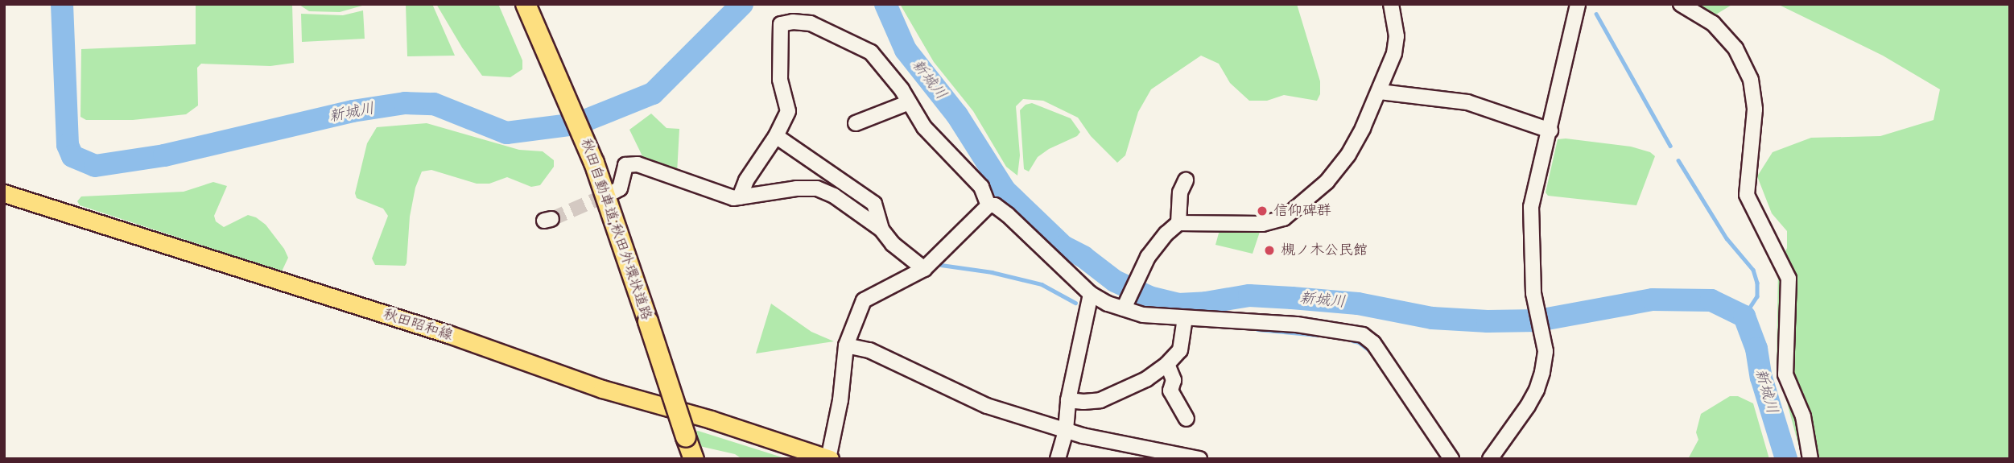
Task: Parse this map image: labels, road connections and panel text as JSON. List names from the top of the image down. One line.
{"streets":{"highway":["秋田自動車道;秋田外環状道路"],"main road":["秋田昭和線"]},"water":["新城川"],"places":["信仰碑群","槻ノ木公民館"]}
